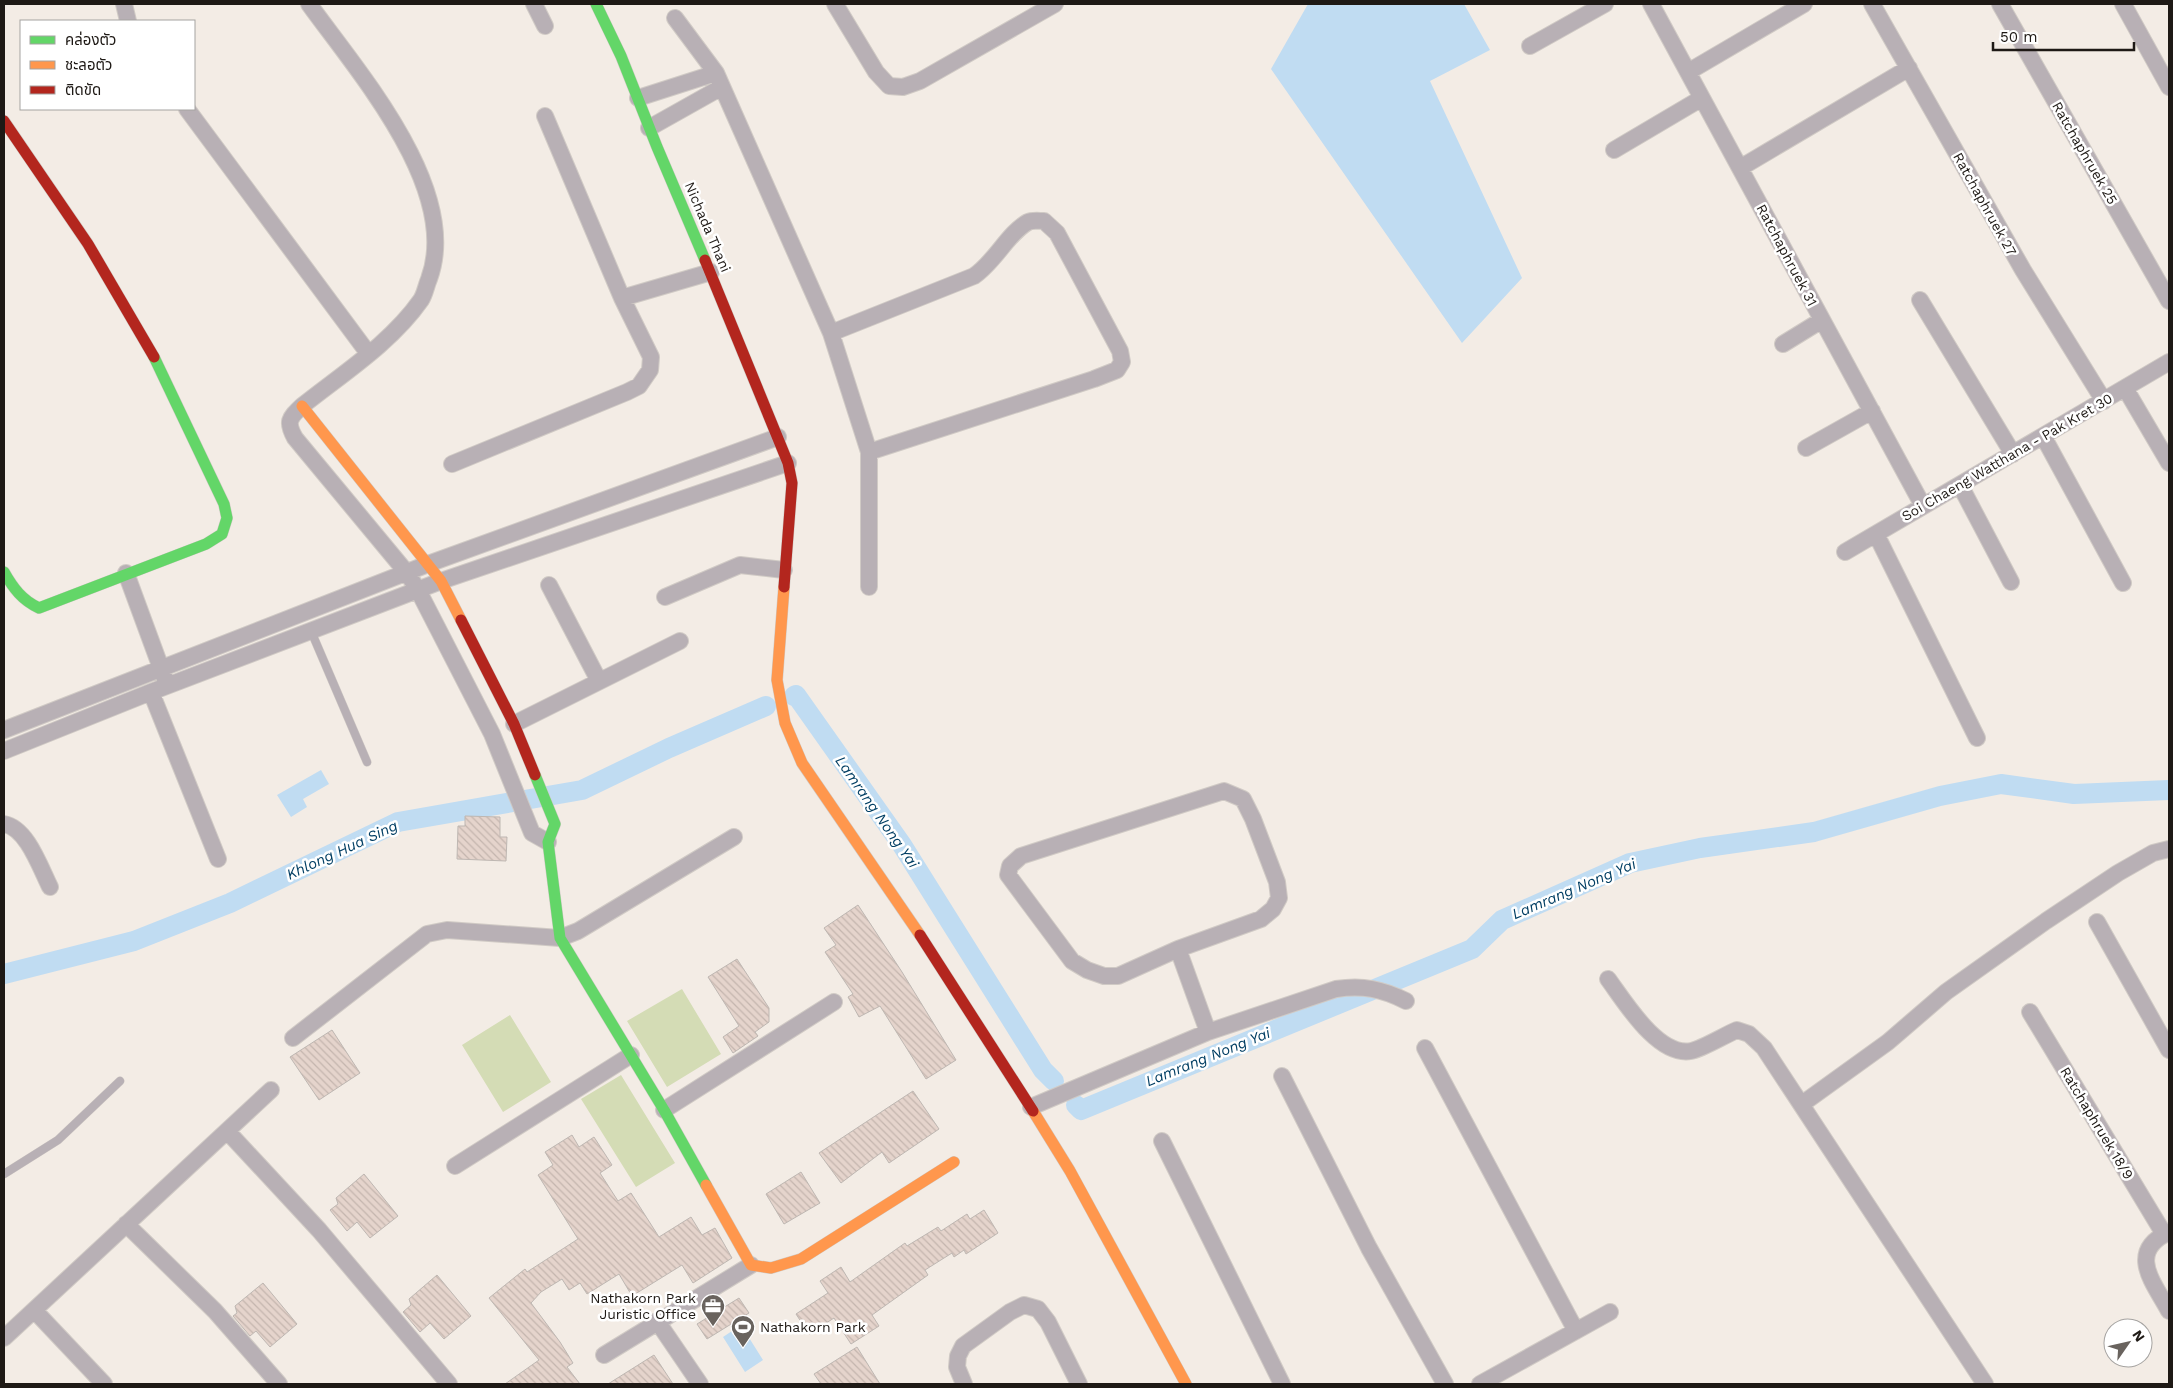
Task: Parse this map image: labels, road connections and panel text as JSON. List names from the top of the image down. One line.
{"streets":{"street":["Ratchaphruek 25","Ratchaphruek 27","Nichada Thani","Ratchaphruek 31","Soi Chaeng Watthana - Pak Kret 30","Ratchaphruek 18/9"]},"crossings":[["Ratchaphruek 27","Soi Chaeng Watthana - Pak Kret 30"],["Ratchaphruek 31","Soi Chaeng Watthana - Pak Kret 30"]],"water":["Lamrang Nong Yai","Khlong Hua Sing"],"places":{"office":["Nathakorn Park Juristic Office"],"sports":["Nathakorn Park"]},"legend":["คล่องตัว","ชะลอตัว","ติดขัด"],"scale_bar":"50 m","north":"top right"}
